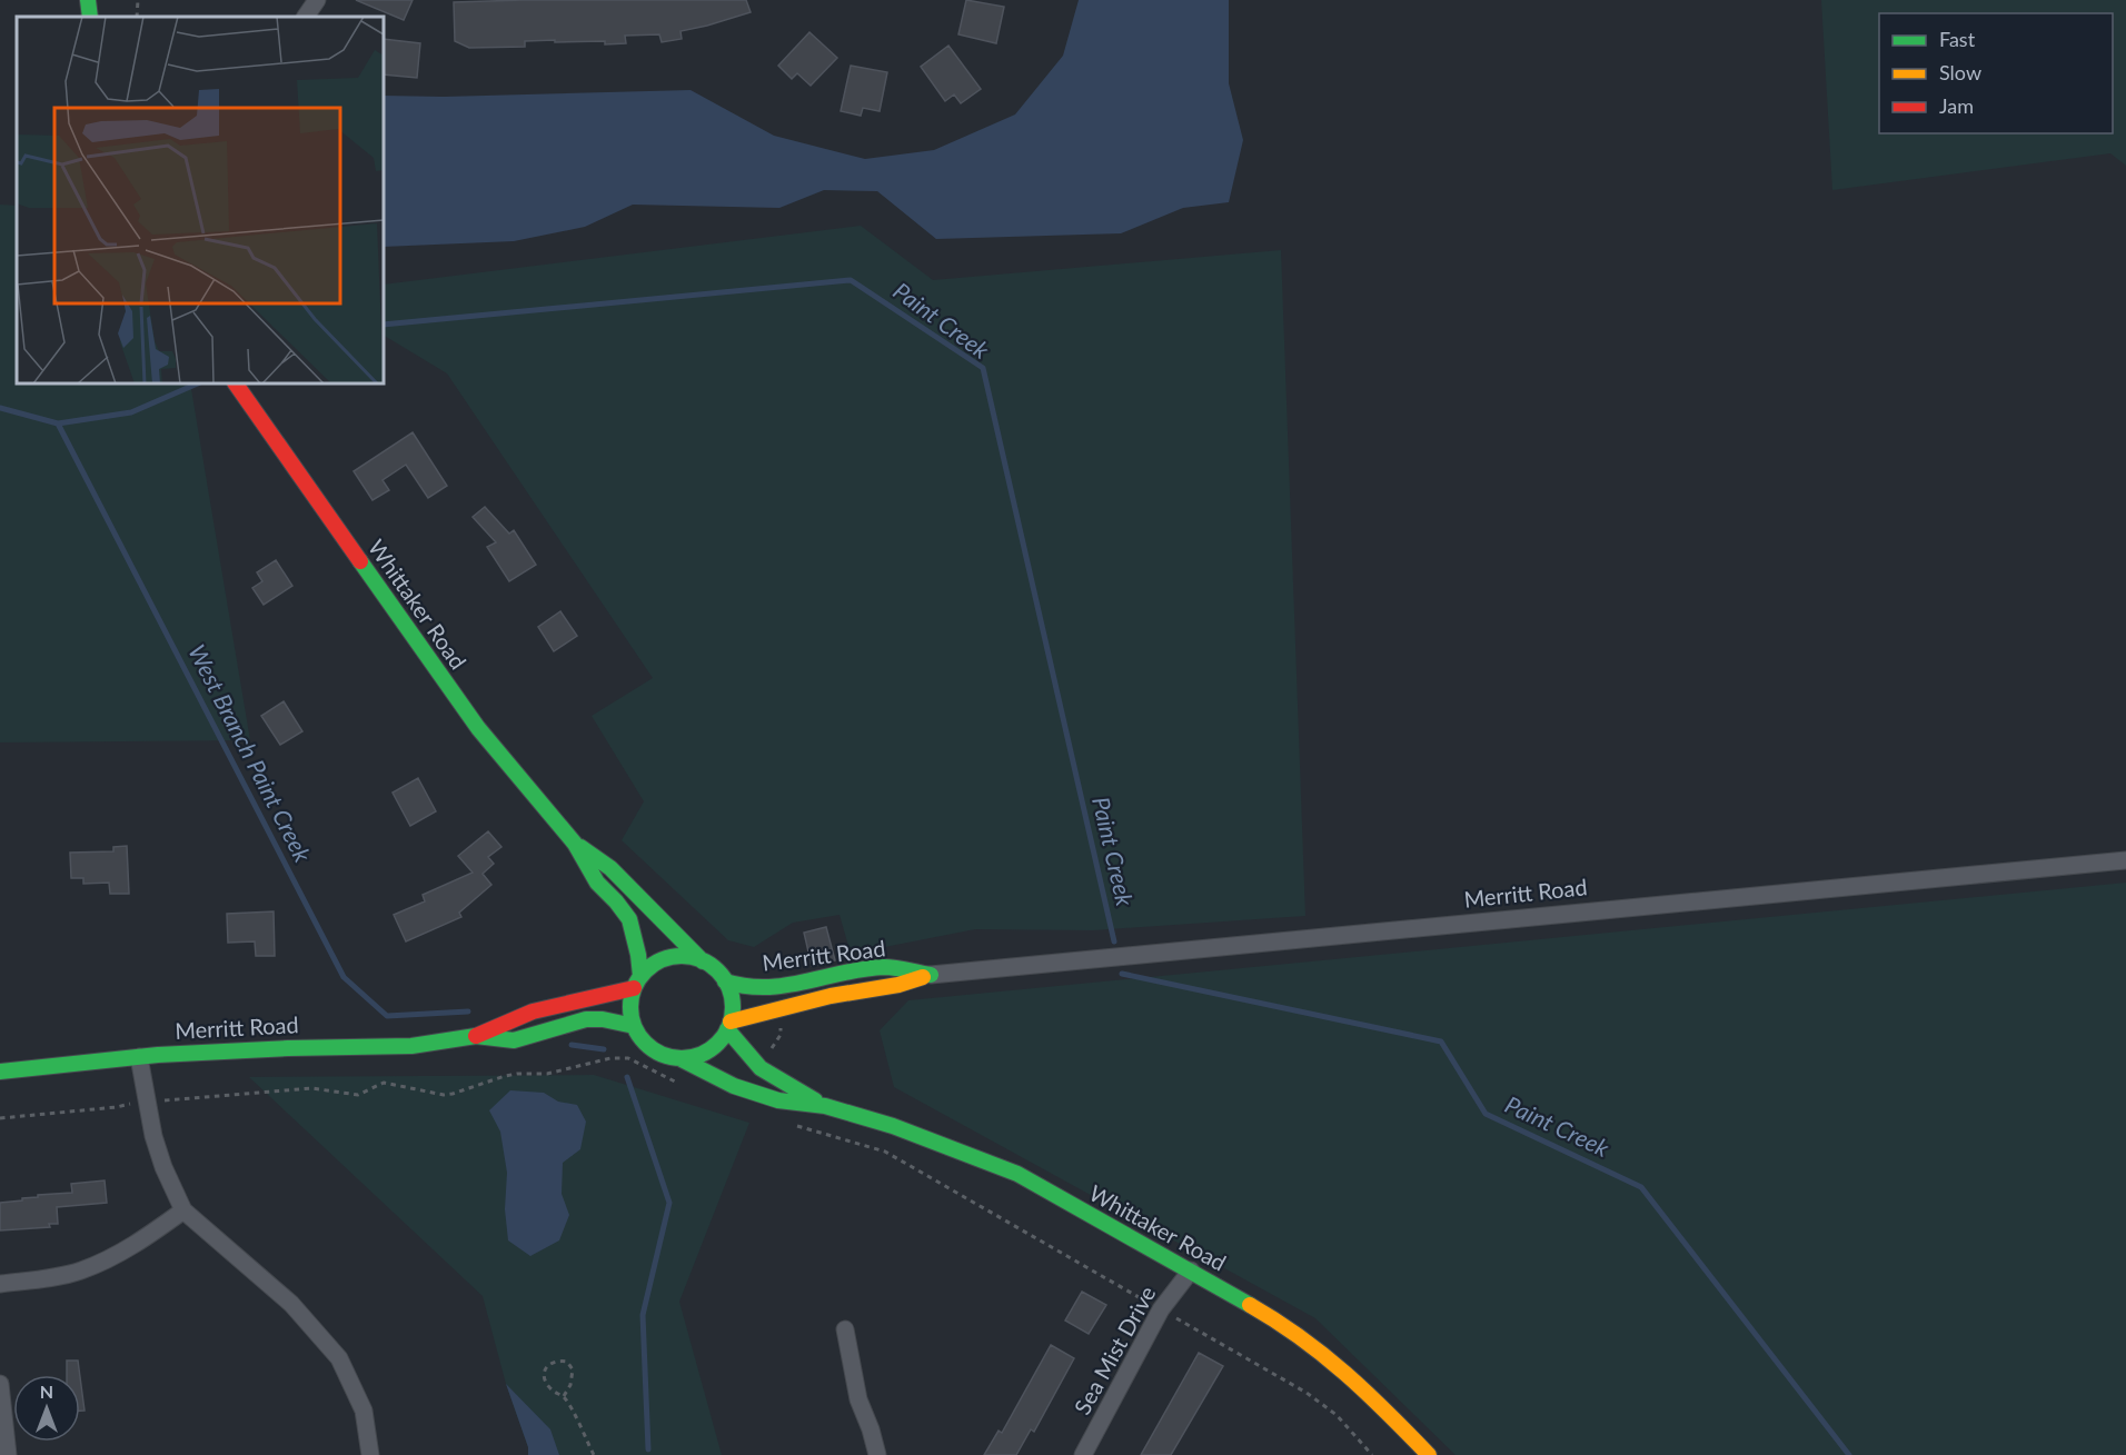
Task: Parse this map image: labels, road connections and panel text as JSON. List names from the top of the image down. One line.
{"streets":{"main road":["Whittaker Road","Merritt Road"],"street":["Sea Mist Drive"]},"crossings":[["Whittaker Road","Merritt Road"],["Whittaker Road","Sea Mist Drive"]],"water":["Paint Creek","West Branch Paint Creek"],"legend":["Fast","Slow","Jam"],"north":"top"}
